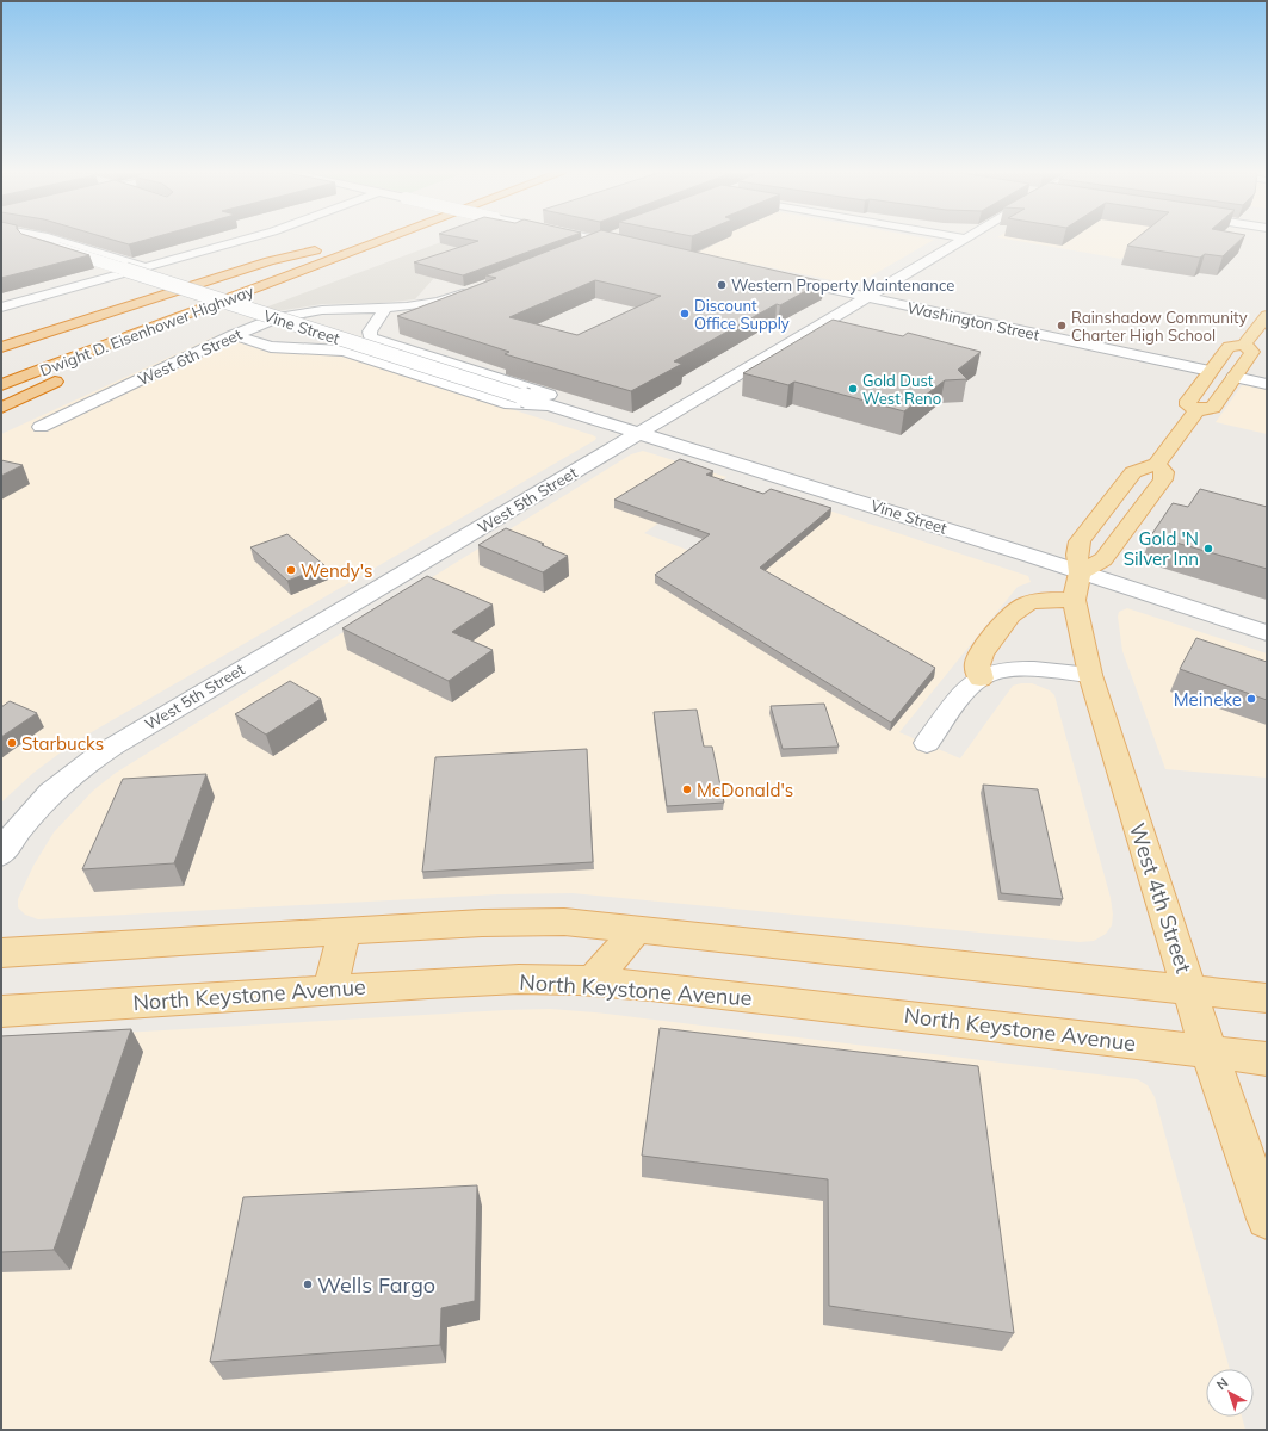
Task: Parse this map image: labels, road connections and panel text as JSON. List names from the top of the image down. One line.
{"streets":{"highway":["Dwight D. Eisenhower Highway"],"main road":["West 4th Street","North Keystone Avenue"],"street":["Washington Street","Vine Street","West 6th Street","West 5th Street"]},"crossings":[["Washington Street","West 5th Street"],["Vine Street","West 6th Street"],["Vine Street","West 5th Street"],["Vine Street","West 4th Street"],["West 4th Street","North Keystone Avenue"]],"places":["Western Property Maintenance","Discount Office Supply","Rainshadow Community Charter High School","Gold Dust West Reno","Gold 'N Silver Inn","Wendy's","Meineke","Starbucks","McDonald's","Wells Fargo"],"north":"top left"}
